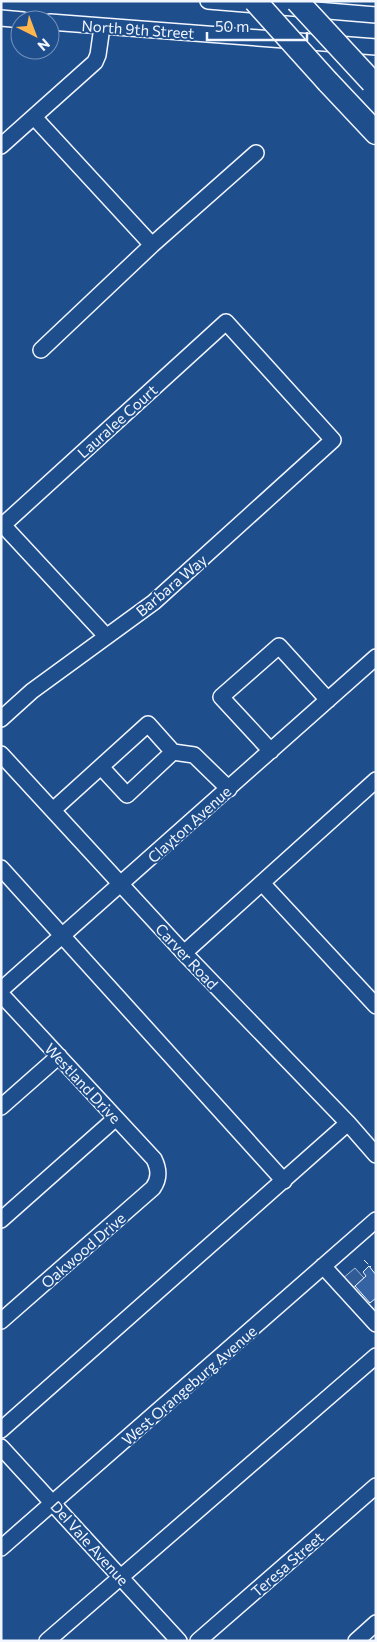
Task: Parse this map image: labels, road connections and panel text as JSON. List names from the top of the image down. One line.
{"streets":{"street":["North 9th Street","Lauralee Court","Barbara Way","Clayton Avenue","Carver Road","Westland Drive","Oakwood Drive","West Orangeburg Avenue","Del Vale Avenue","Teresa Street"]},"crossings":[["Lauralee Court","Barbara Way"],["Clayton Avenue","Carver Road"],["Clayton Avenue","Westland Drive"],["Westland Drive","Oakwood Drive"],["West Orangeburg Avenue","Del Vale Avenue"]],"scale_bar":"50 m","north":"bottom right"}
